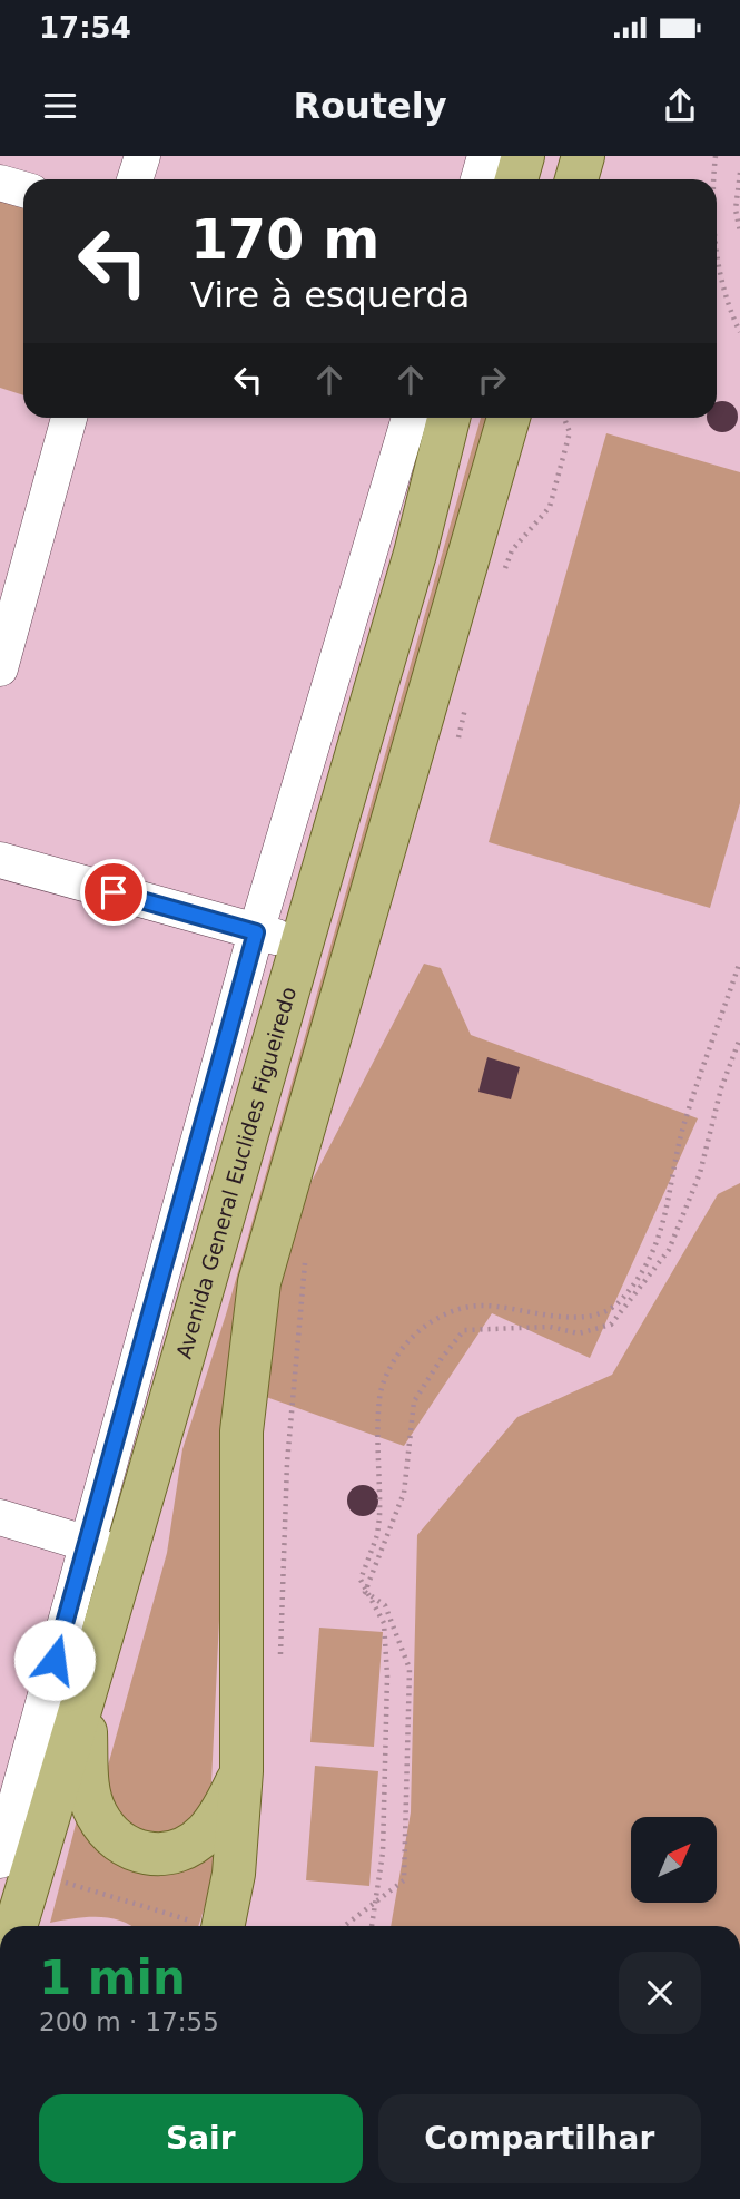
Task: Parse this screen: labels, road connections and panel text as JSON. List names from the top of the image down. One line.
{"streets":{"main road":["Avenida General Euclides Figueiredo"]},"north":"top right","page":{"status":"17:54","header":"Routely","turn":["170 m","Vire à esquerda"],"heading":["1 min","200 m · 17:55"],"buttons":["Sair","Compartilhar"]}}
